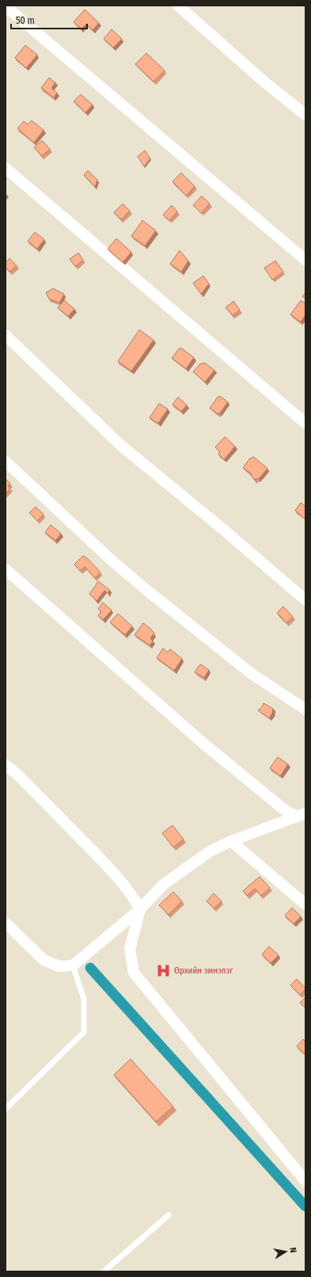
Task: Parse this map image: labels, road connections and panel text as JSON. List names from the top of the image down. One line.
{"places":{"hospital":["Өрхийн эмнэлэг"]},"scale_bar":"50 m","north":"right"}
